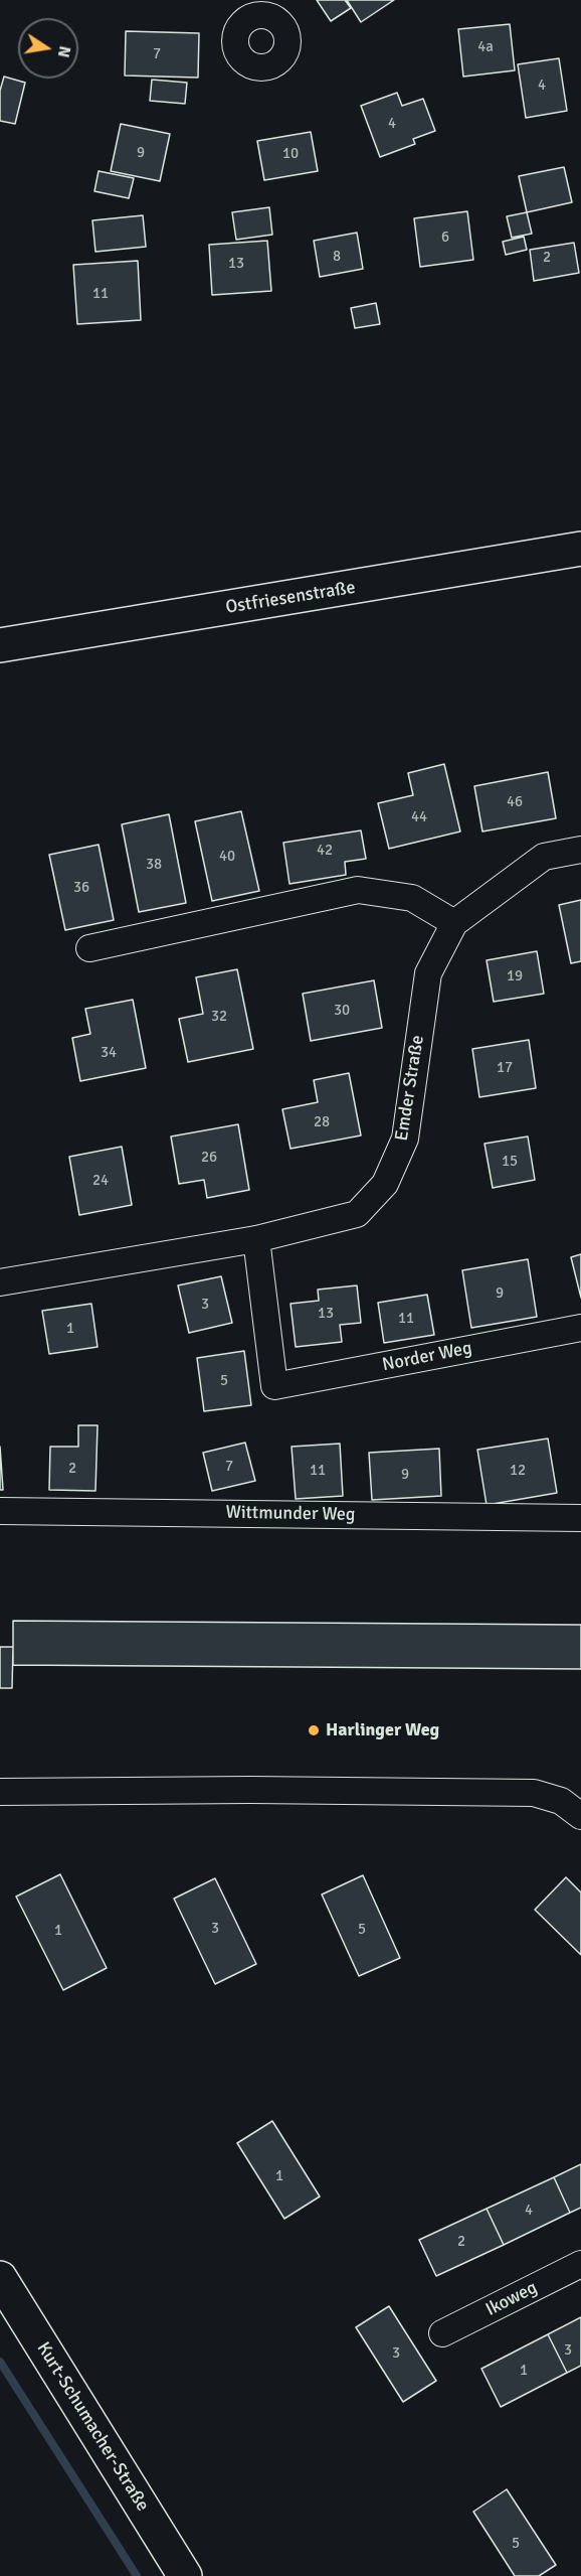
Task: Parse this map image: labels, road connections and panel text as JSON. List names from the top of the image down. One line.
{"streets":{"main road":["Ostfriesenstraße","Kurt-Schumacher-Straße"],"street":["Emder Straße","Norder Weg","Wittmunder Weg","Ikoweg"]},"crossings":[["Emder Straße","Norder Weg"]],"places":["Harlinger Weg"],"house_numbers":["4a","7","4","4","9","10","6","8","2","13","11","46","44","42","40","38","36","19","30","32","34","17","28","26","15","24","9","3","13","11","1","5","7","2","11","12","9","3","5","1","1","4","2","3","3","1","5"],"north":"right"}
